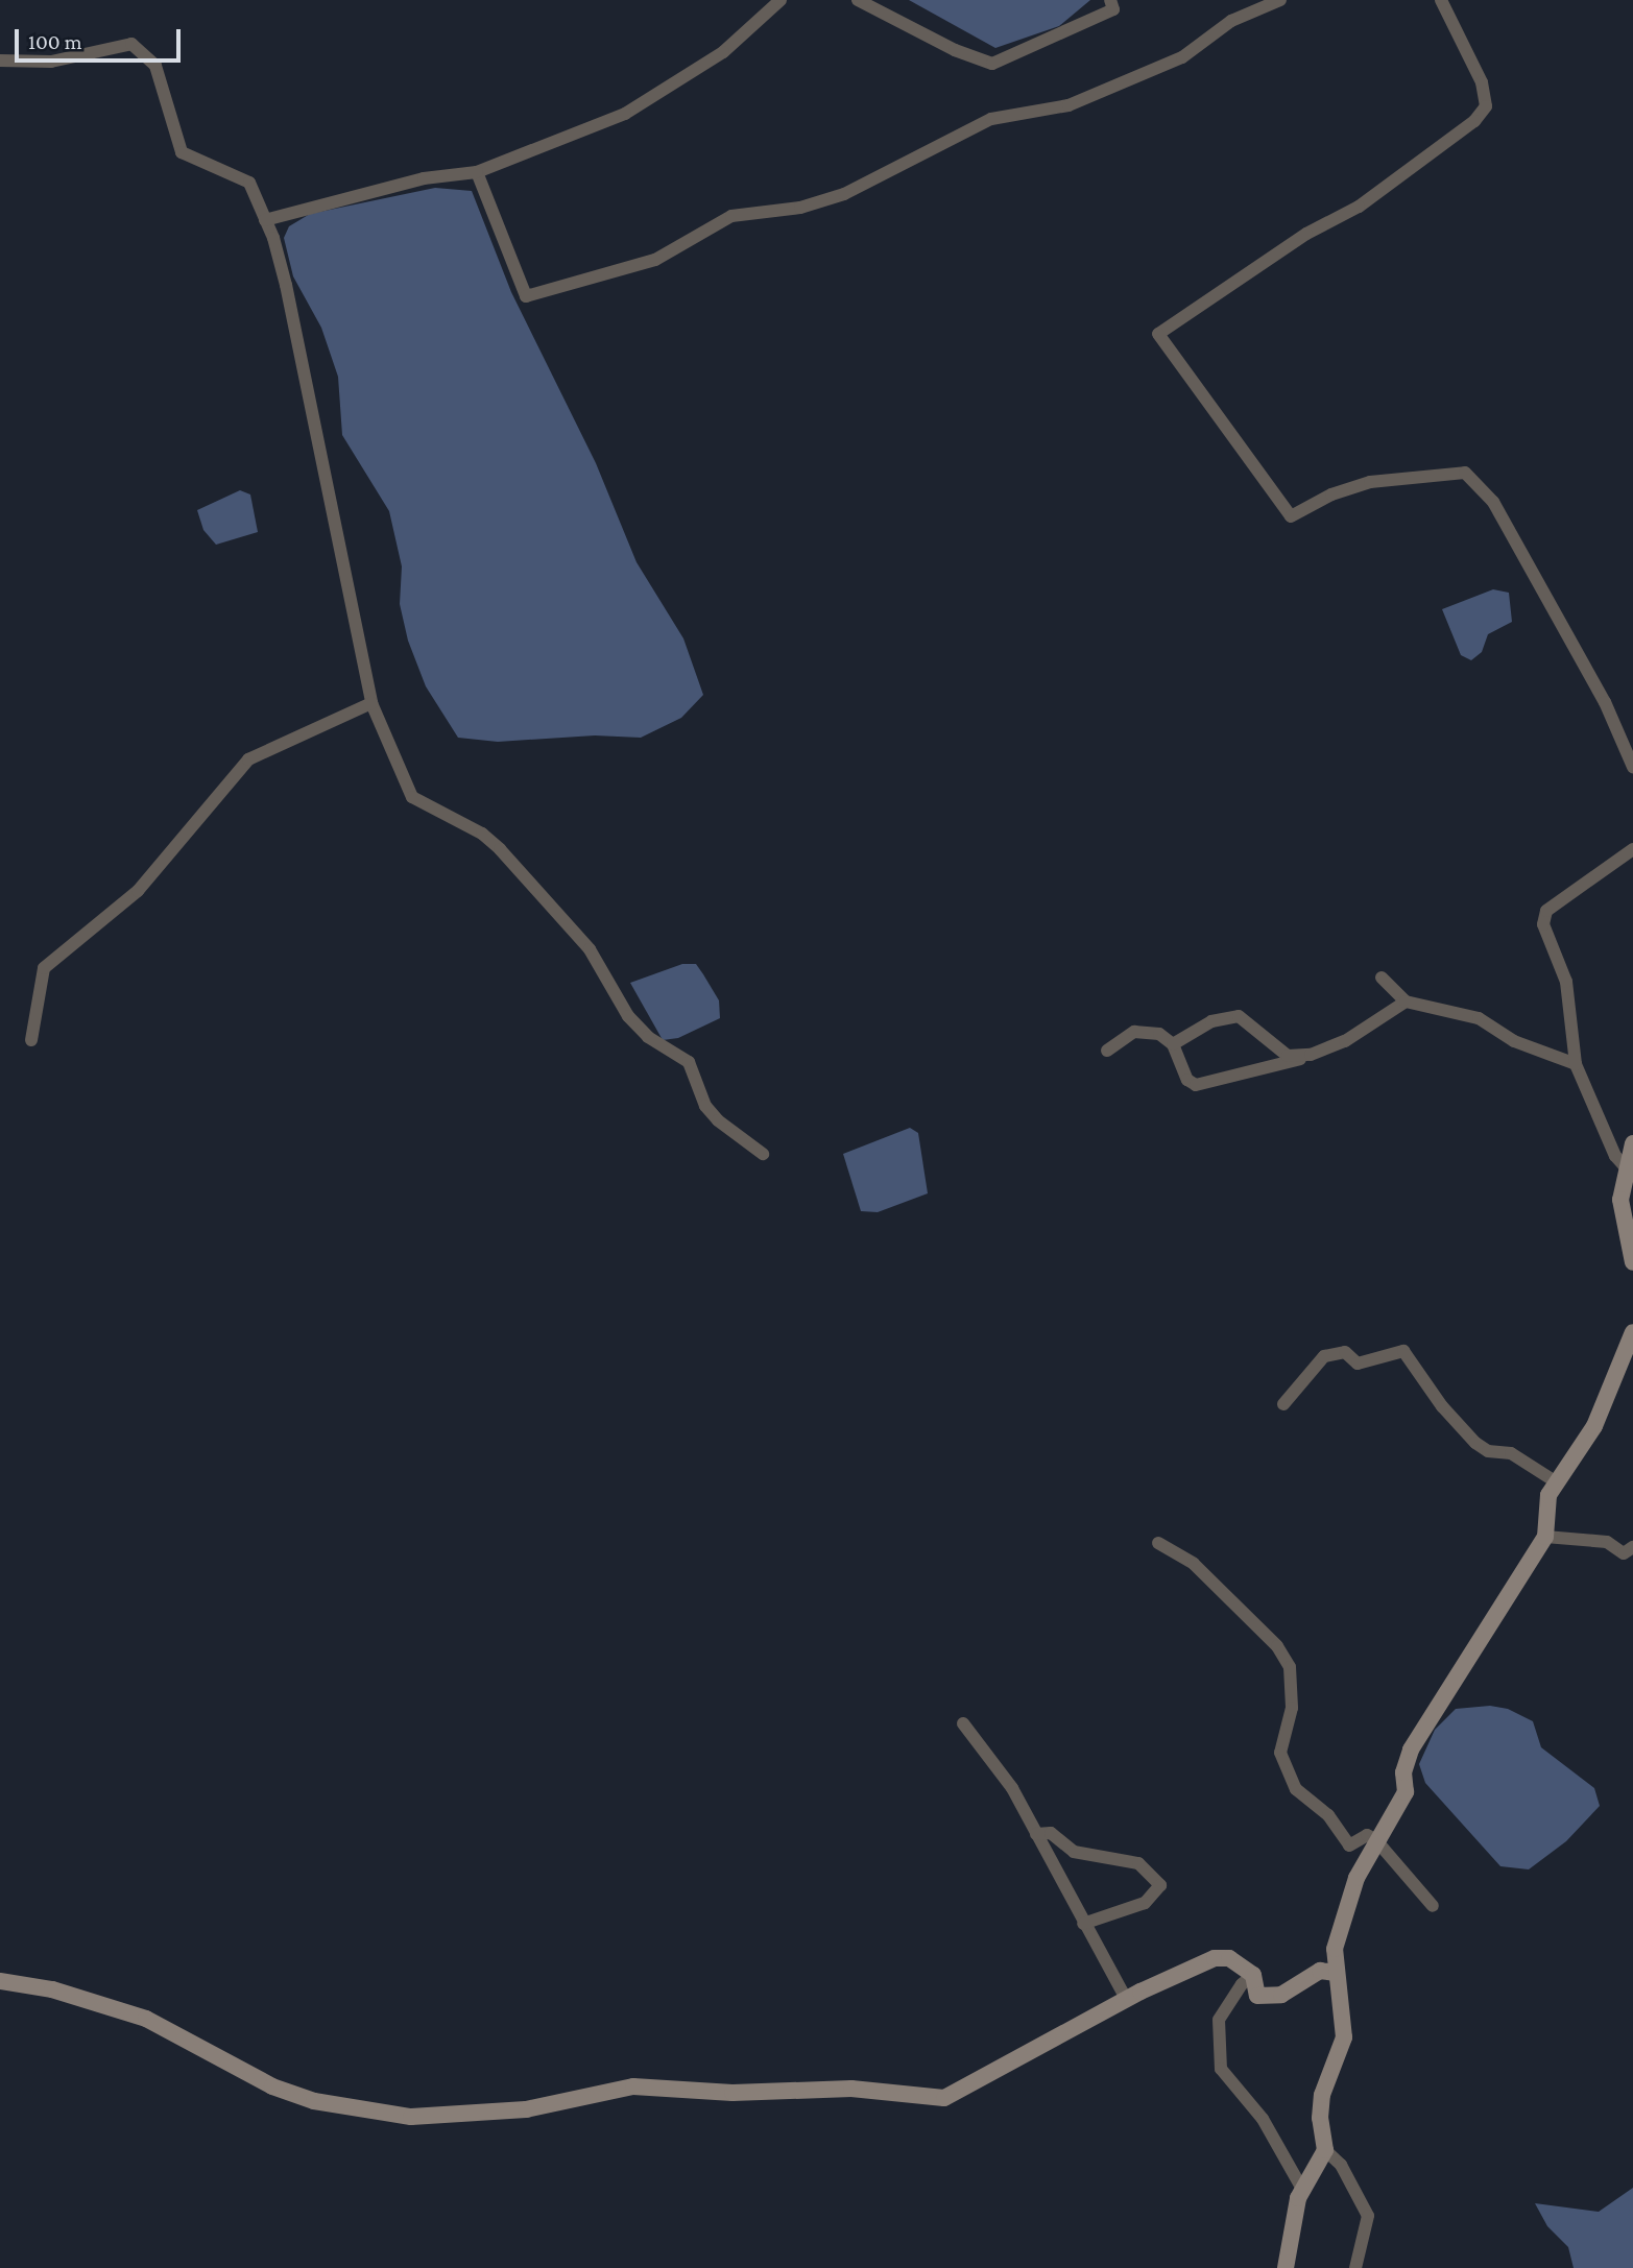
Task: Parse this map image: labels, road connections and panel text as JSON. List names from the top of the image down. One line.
{"scale_bar":"100 m"}
